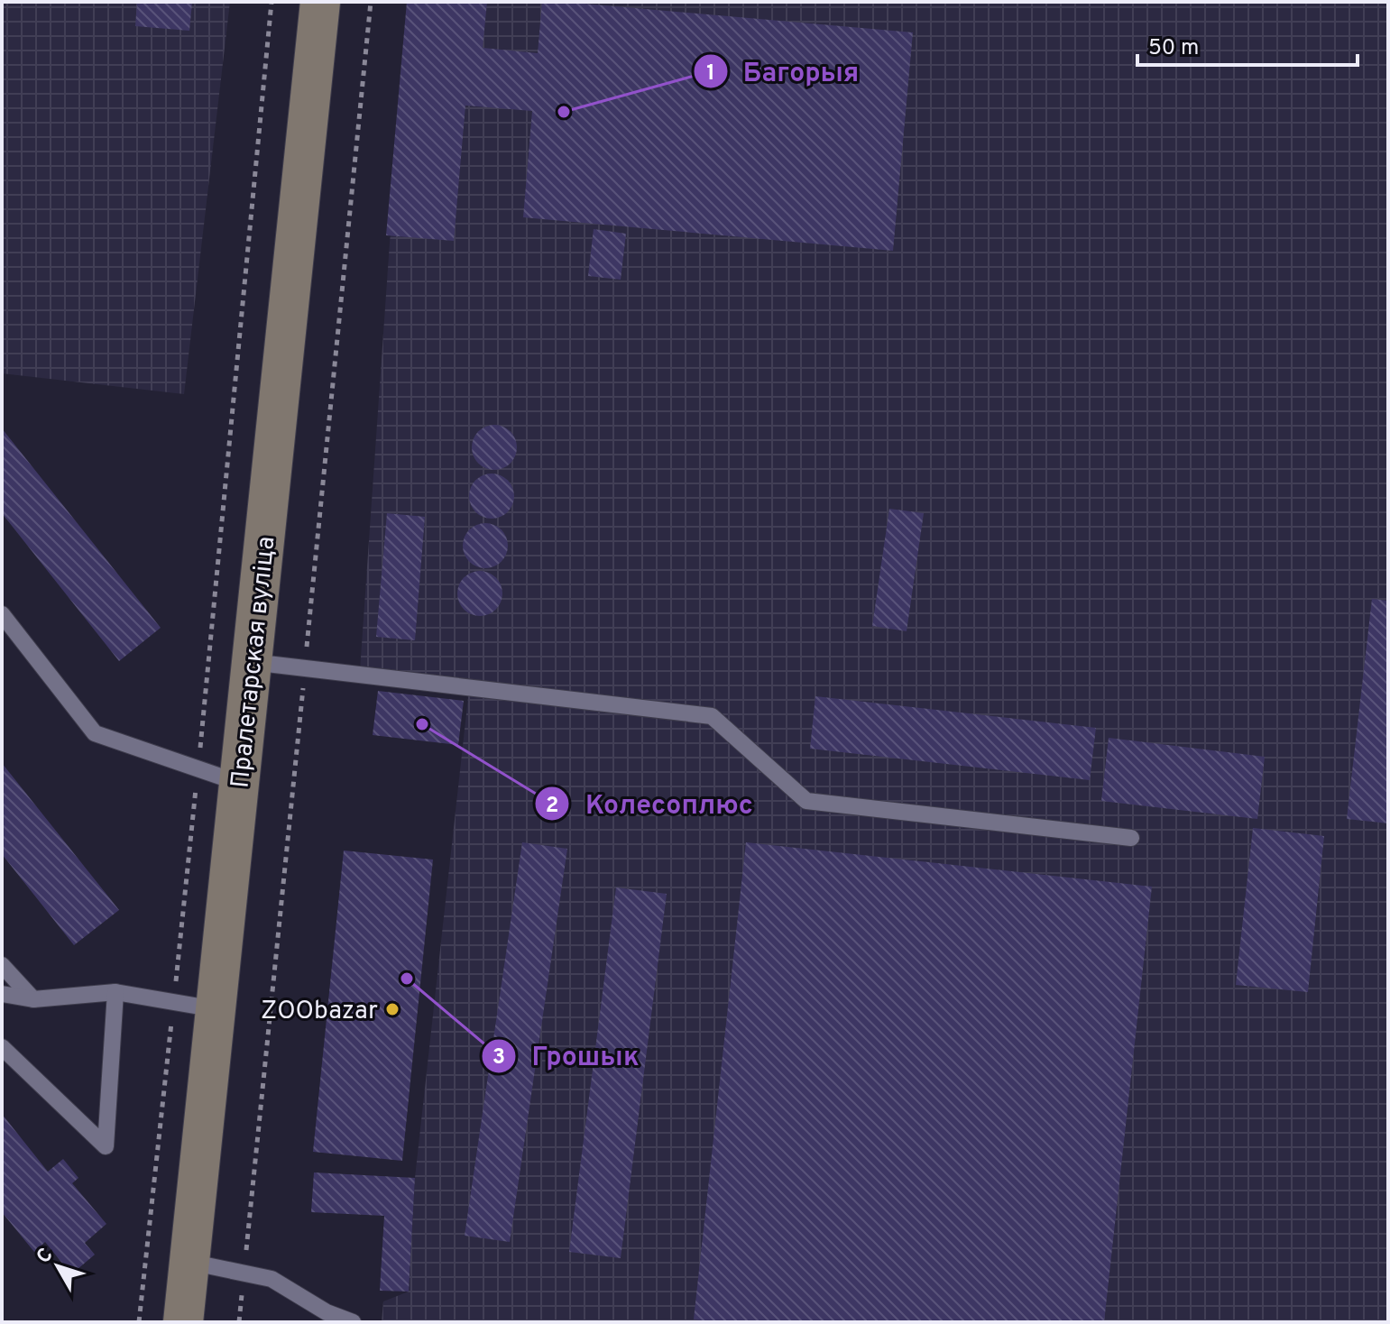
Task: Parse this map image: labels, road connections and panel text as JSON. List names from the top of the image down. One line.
{"streets":{"main road":["Пралетарская вуліца"]},"places":["Багорыя","Колесоплюс","Грошык","ZOObazar"],"scale_bar":"50 m","north":"top left"}
